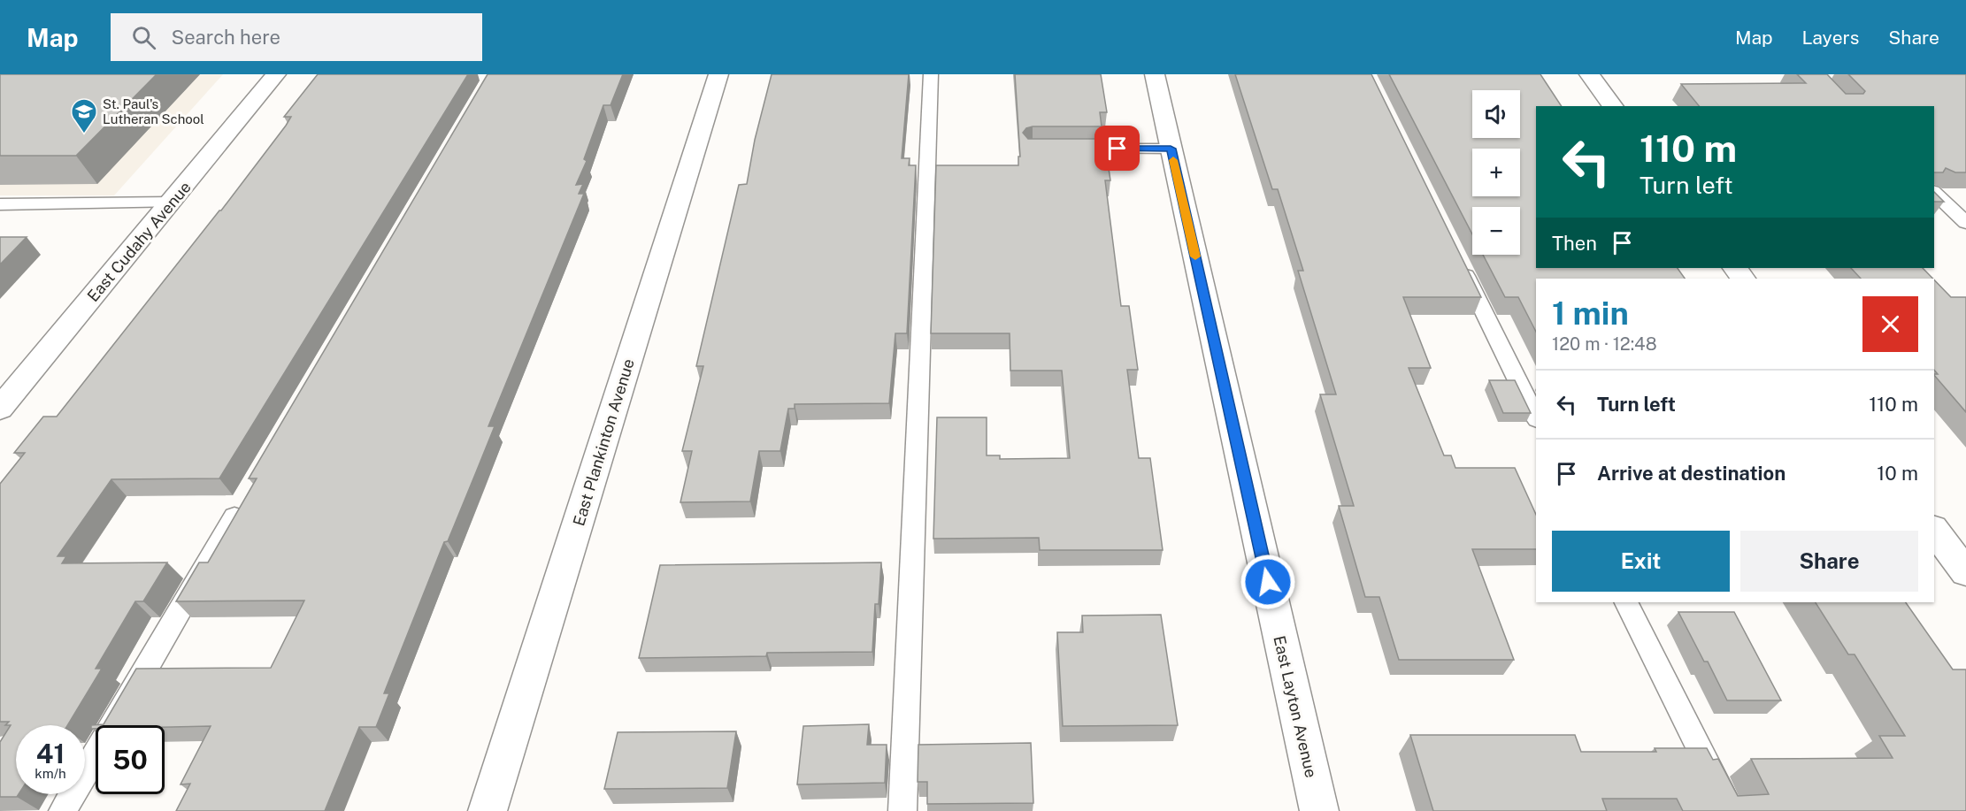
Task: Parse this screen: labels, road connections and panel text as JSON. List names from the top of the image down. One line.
{"streets":{"street":["East Cudahy Avenue","East Plankinton Avenue","East Layton Avenue"]},"places":{"school or university":["St. Paul's Lutheran School"]},"page":{"header":"Map","search":"Search here","nav":["Map","Layers","Share"],"map_buttons":["+","−"],"turn":["110 m","Turn left"],"then":"Then","heading":["1 min","120 m · 12:48"],"list":[{"name":"Turn left","value":"110 m"},{"name":"Arrive at destination","value":"10 m"}],"buttons":["Exit","Share"],"speed":"41 km/h","limit":"50"}}
